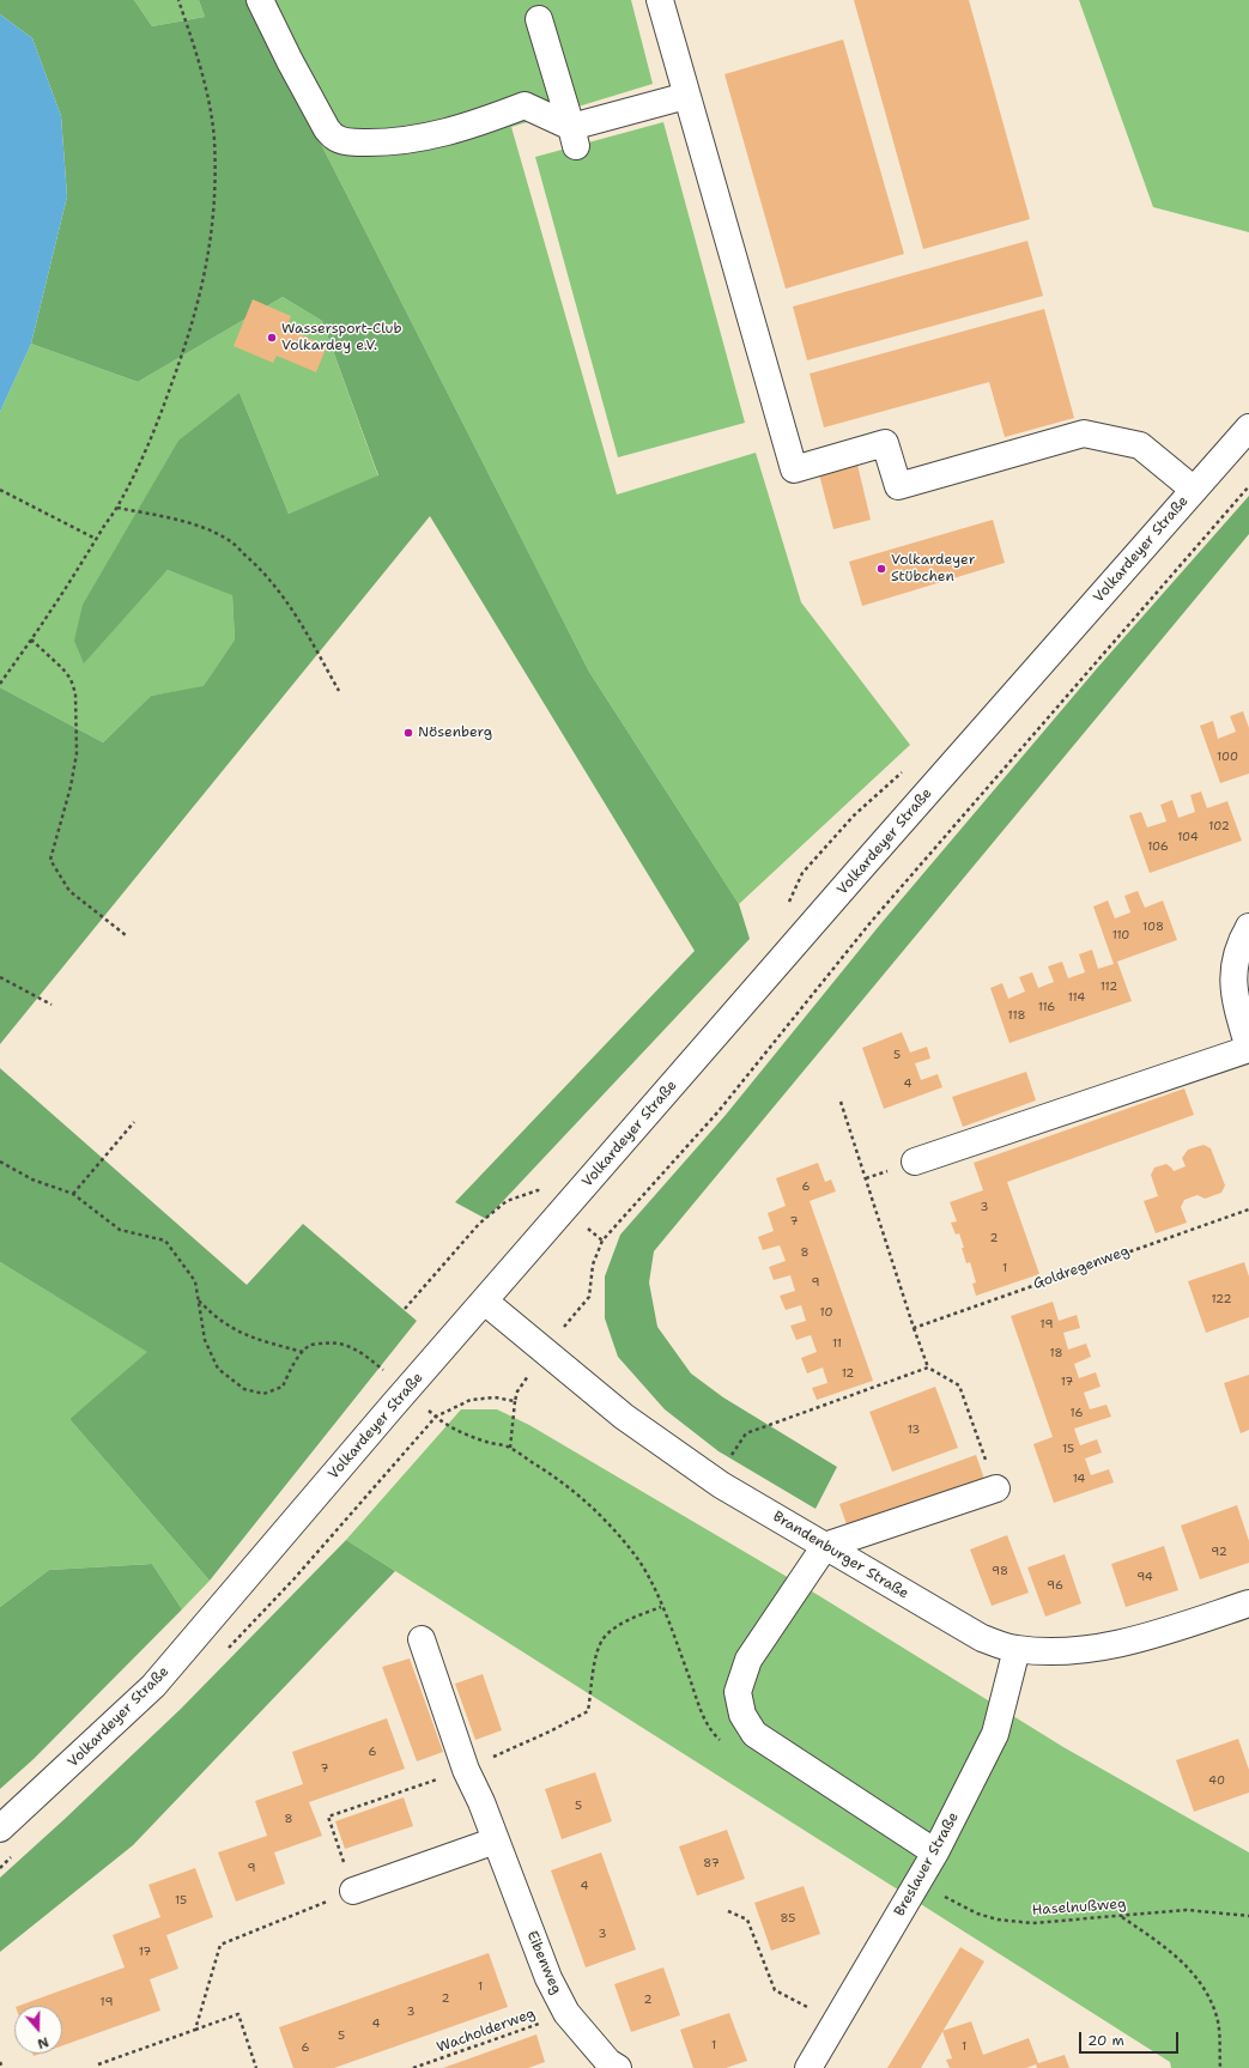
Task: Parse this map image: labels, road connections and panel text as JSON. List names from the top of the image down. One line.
{"streets":{"main road":["Volkardeyer Straße","Brandenburger Straße","Breslauer Straße","Eibenweg"],"path":["Goldregenweg","Haselnußweg","Wacholderweg"]},"crossings":[["Volkardeyer Straße","Brandenburger Straße"],["Brandenburger Straße","Breslauer Straße"],["Breslauer Straße","Haselnußweg"],["Eibenweg","Wacholderweg"]],"places":["Wassersport-Club Volkardey e.V.","Volkardeyer Stübchen","Nösenberg"],"house_numbers":["100","102","104","106","108","110","112","114","116","118","5","4","6","3","7","2","8","1","9","122","10","19","11","18","12","17","16","13","15","14","92","98","94","96","6","7","40","5","8","87","9","4","15","85","3","17","1","2","2","19","3","4","5","1","1","6"],"scale_bar":"20 m","north":"bottom"}
